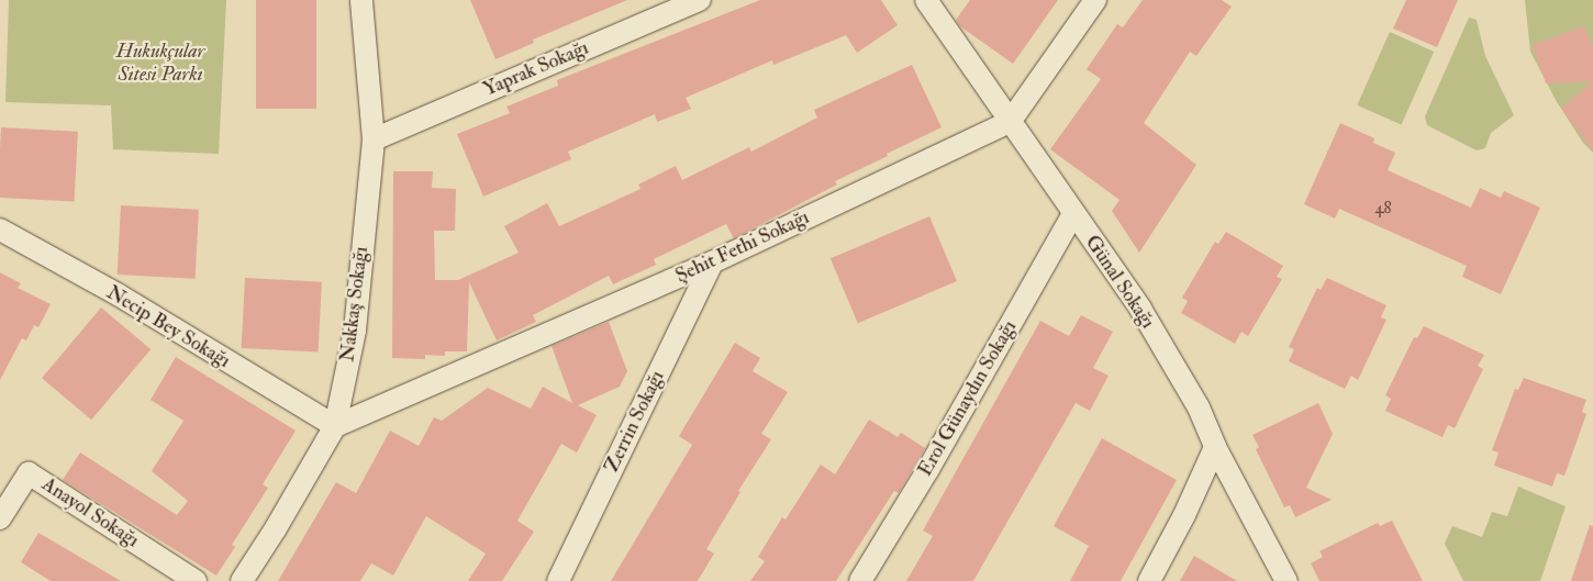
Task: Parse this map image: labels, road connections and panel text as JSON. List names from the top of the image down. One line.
{"streets":{"street":["Yaprak Sokağı","Şehit Fethi Sokağı","Günal Sokağı","Nakkaş Sokağı","Necip Bey Sokağı","Erol Günaydın Sokağı","Zerrin Sokağı","Anayol Sokağı"]},"crossings":[["Yaprak Sokağı","Nakkaş Sokağı"],["Şehit Fethi Sokağı","Günal Sokağı"],["Şehit Fethi Sokağı","Nakkaş Sokağı"],["Şehit Fethi Sokağı","Necip Bey Sokağı"],["Şehit Fethi Sokağı","Zerrin Sokağı"],["Günal Sokağı","Erol Günaydın Sokağı"],["Nakkaş Sokağı","Necip Bey Sokağı"]],"parks":["Hukukçular Sitesi Parkı"],"house_numbers":["48"]}
